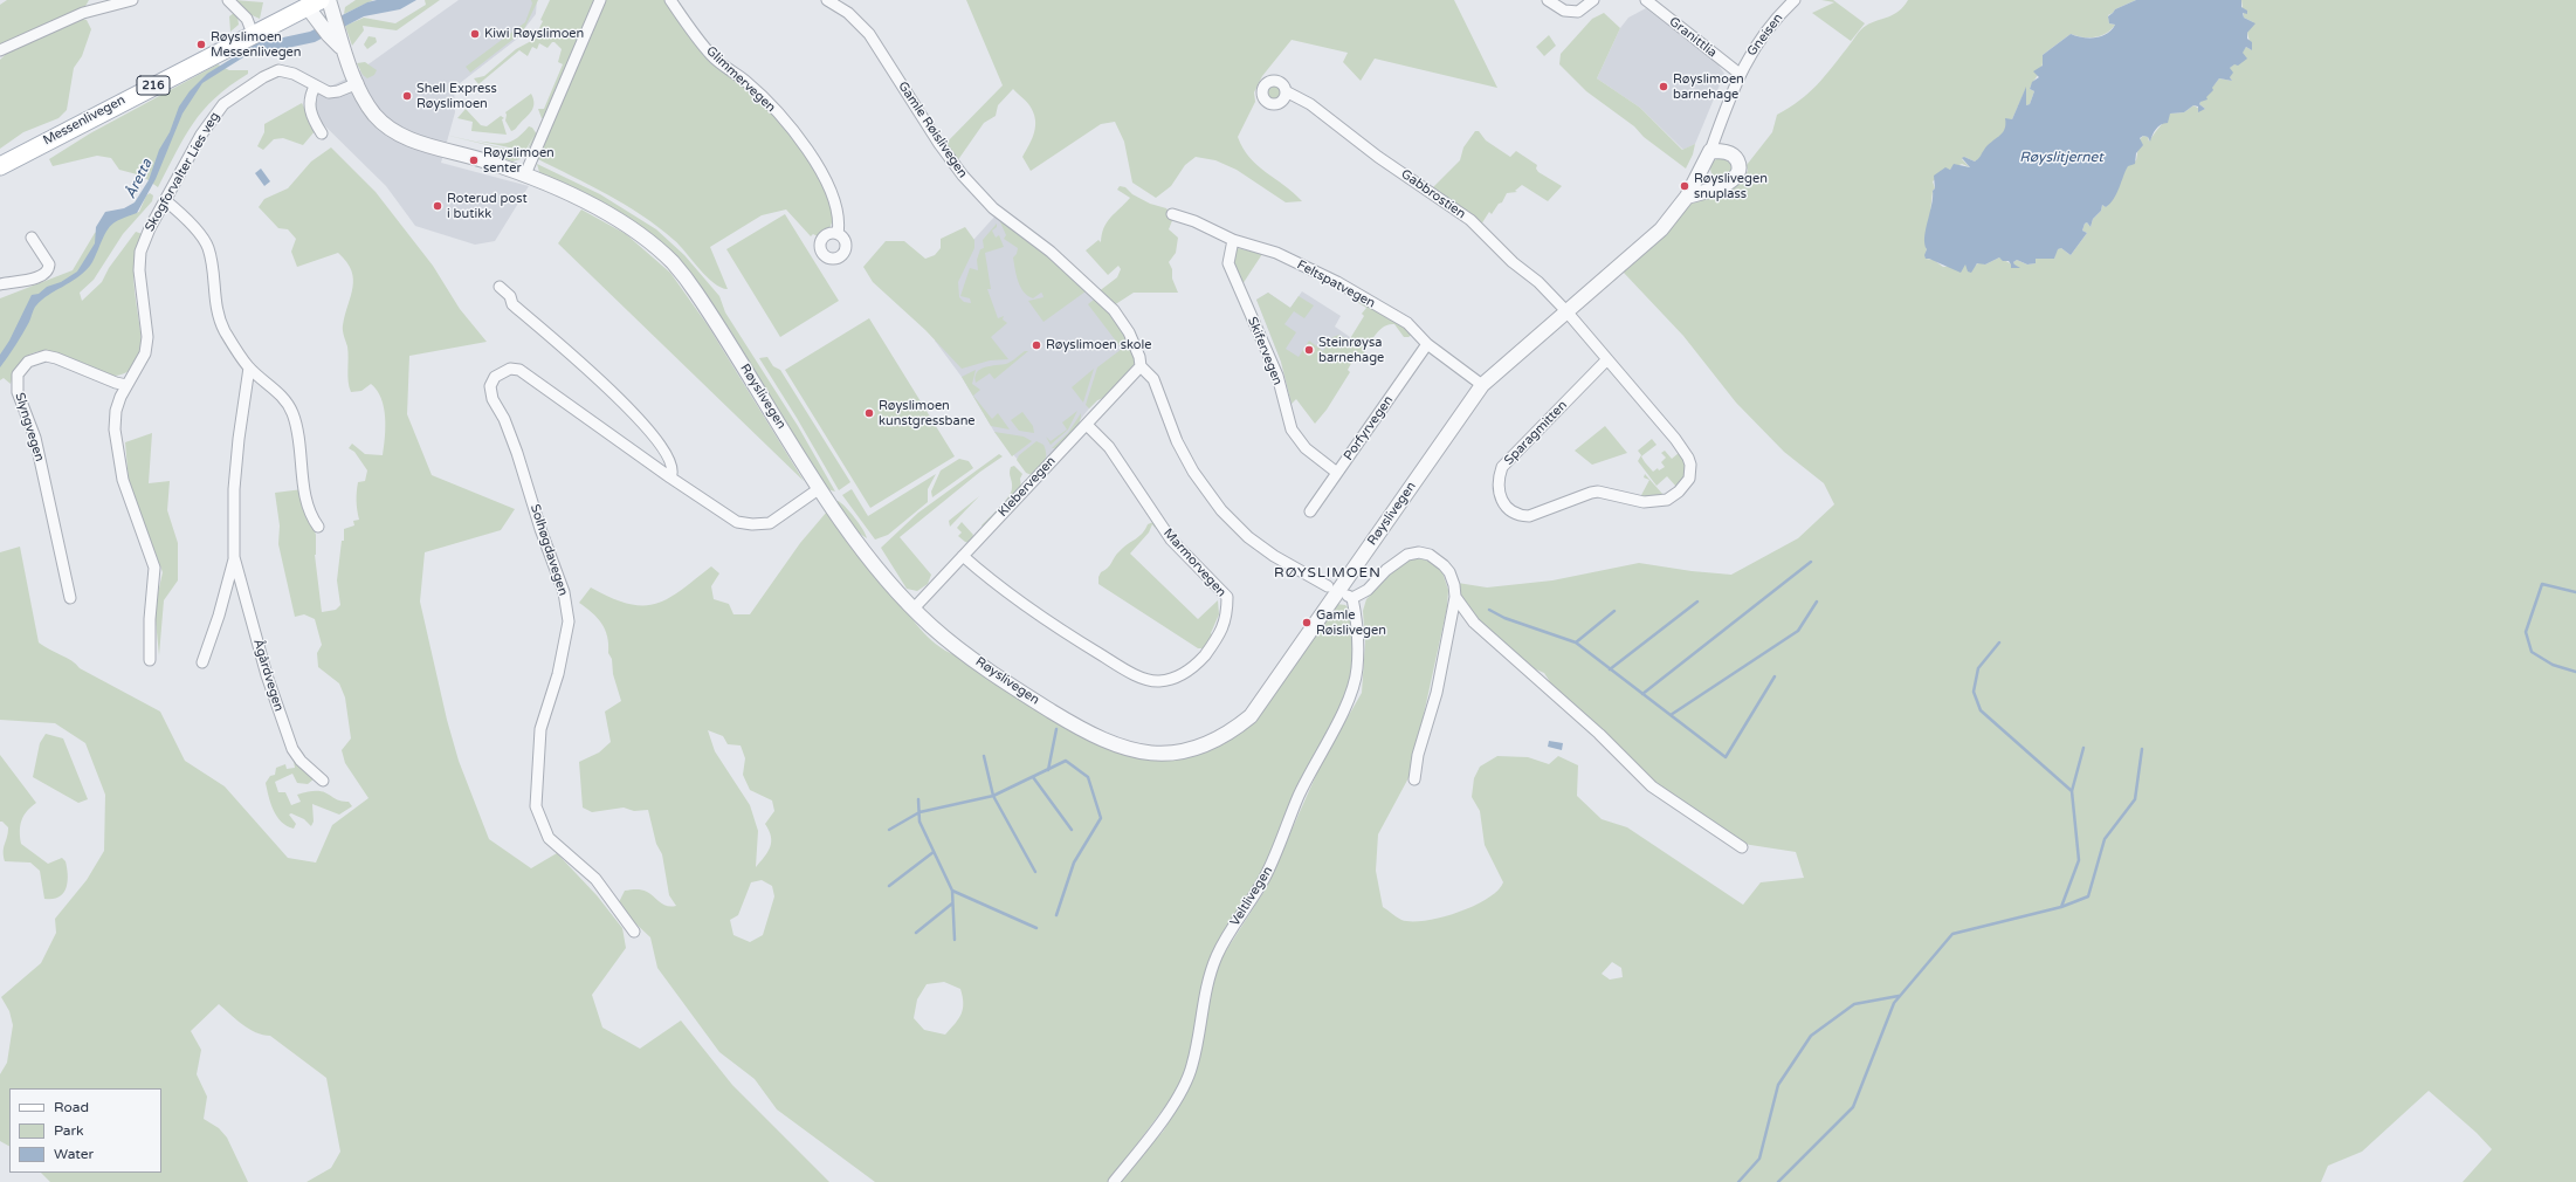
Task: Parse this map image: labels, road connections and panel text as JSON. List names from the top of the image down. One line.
{"streets":{"main road":["216","Messenlivegen"],"street":["Gneisen","Granittlia","Glimmervegen","Gamle Røislivegen","Skogforvalter Lies veg","Gabbrostien","Feltspatvegen","Skifervegen","Røyslivegen","Slyngvegen","Porfyrvegen","Sparagmitten","Klebervegen","Solhøgdavegen","Marmorvegen","Ågårdvegen","Veltlivegen"]},"crossings":[["Gneisen","Granittlia"],["Gneisen","Røyslivegen"],["Messenlivegen","Røyslivegen"],["Gamle Røislivegen","Røyslivegen"],["Gamle Røislivegen","Klebervegen"],["Gamle Røislivegen","Veltlivegen"],["Skogforvalter Lies veg","Røyslivegen"],["Skogforvalter Lies veg","Slyngvegen"],["Gabbrostien","Røyslivegen"],["Gabbrostien","Sparagmitten"],["Feltspatvegen","Skifervegen"],["Feltspatvegen","Røyslivegen"],["Feltspatvegen","Porfyrvegen"],["Skifervegen","Porfyrvegen"],["Røyslivegen","Sparagmitten"],["Røyslivegen","Klebervegen"],["Røyslivegen","Solhøgdavegen"],["Klebervegen","Marmorvegen"]],"districts":["RØYSLIMOEN"],"water":["Røyslitjernet","Åretta"],"places":["Kiwi Røyslimoen","Røyslimoen Messenlivegen","Røyslimoen barnehage","Shell Express Røyslimoen","Røyslimoen senter","Røyslivegen snuplass","Roterud post i butikk","Røyslimoen skole","Steinrøysa barnehage","Røyslimoen kunstgressbane","Gamle Røislivegen"],"legend":["Road","Park","Water"]}
